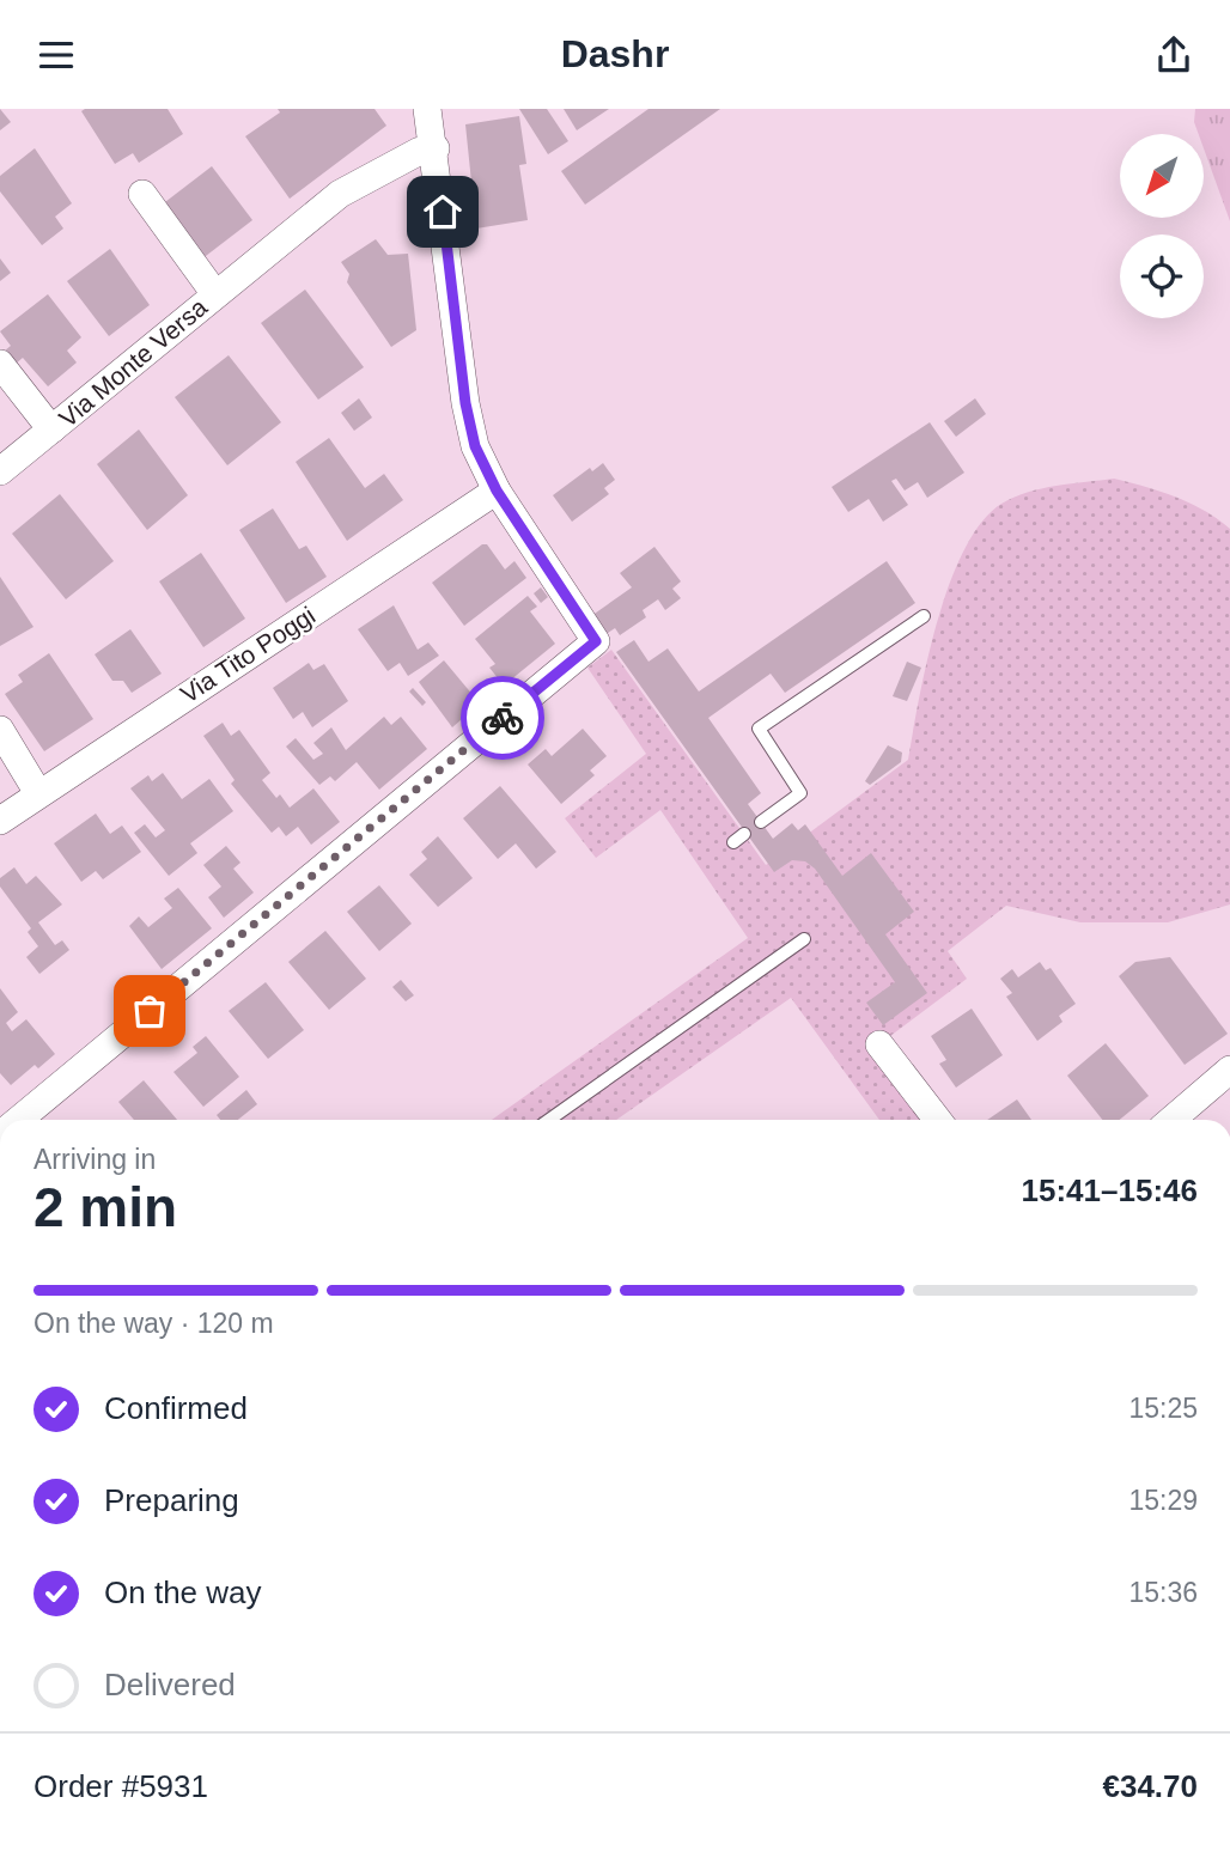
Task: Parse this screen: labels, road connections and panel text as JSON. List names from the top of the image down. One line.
{"streets":{"street":["Via Monte Versa","Via Tito Poggi"]},"north":"bottom left","page":{"header":"Dashr","heading":["2 min","Arriving in","15:41–15:46"],"panel":["Order #5931","€34.70"],"bar":"On the way · 120 m","list":[["Confirmed","15:25"],["Preparing","15:29"],["On the way","15:36"],"Delivered"]}}
